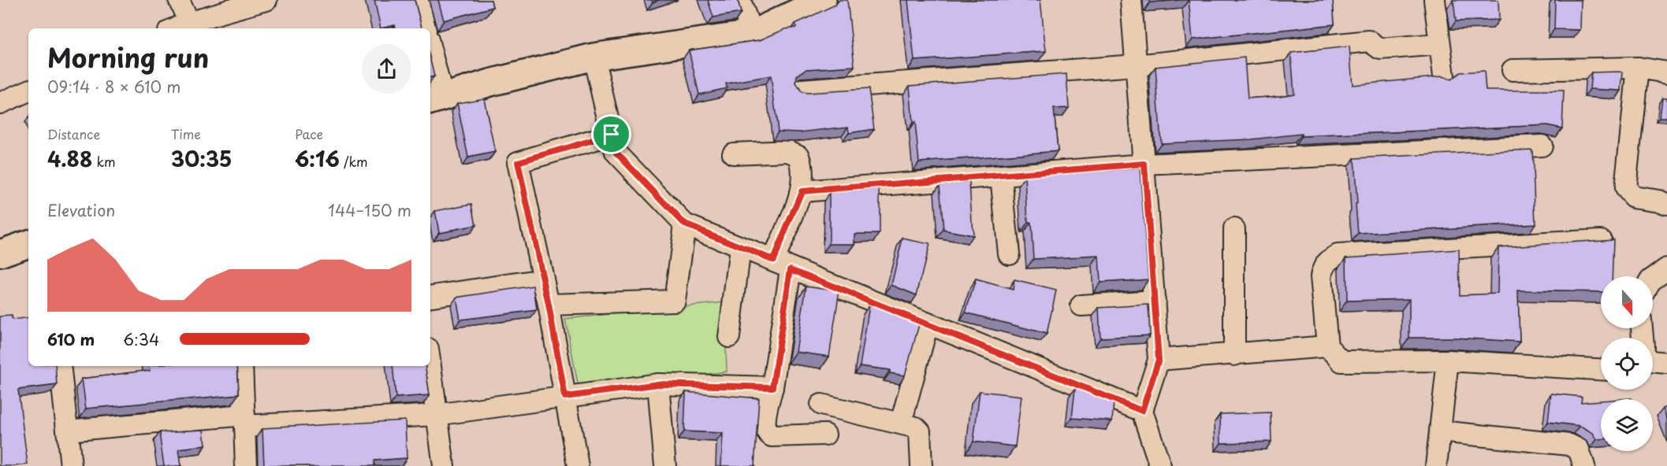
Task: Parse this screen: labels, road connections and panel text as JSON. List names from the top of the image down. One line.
{"north":"bottom","page":{"heading":["Morning run","09:14 · 8 × 610 m"],"stats":[["Distance","4.88 km"],["Time","30:35"],["Pace","6:16 /km"]],"chart":["Elevation","144–150 m"],"list":[{"name":"610 m","note":"6:34"}]}}
